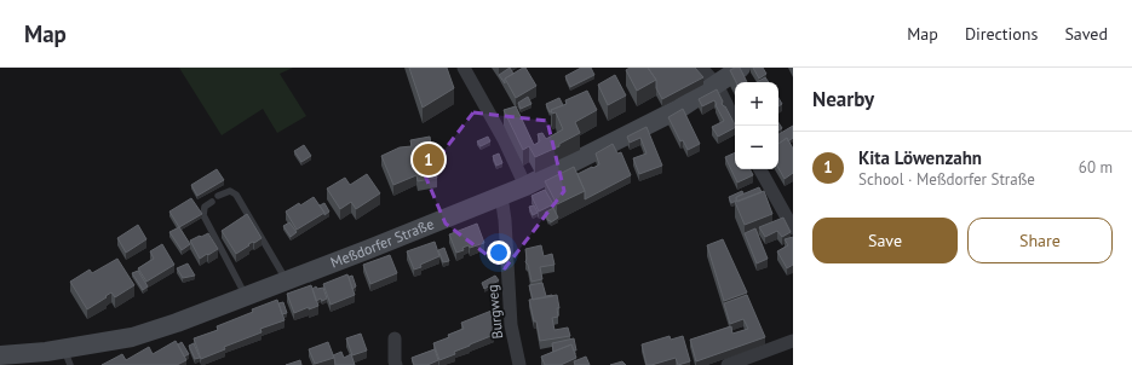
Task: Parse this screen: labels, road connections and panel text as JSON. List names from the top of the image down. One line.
{"streets":{"street":["Meßdorfer Straße","Burgweg"]},"crossings":[["Meßdorfer Straße","Burgweg"]],"page":{"header":"Map","nav":["Map","Directions","Saved"],"heading":"Nearby","map_buttons":["+","−"],"list":[{"mark":"1","name":"Kita Löwenzahn","note":"School · Meßdorfer Straße","value":"60 m"}],"pins":"1","buttons":["Save","Share"]}}
